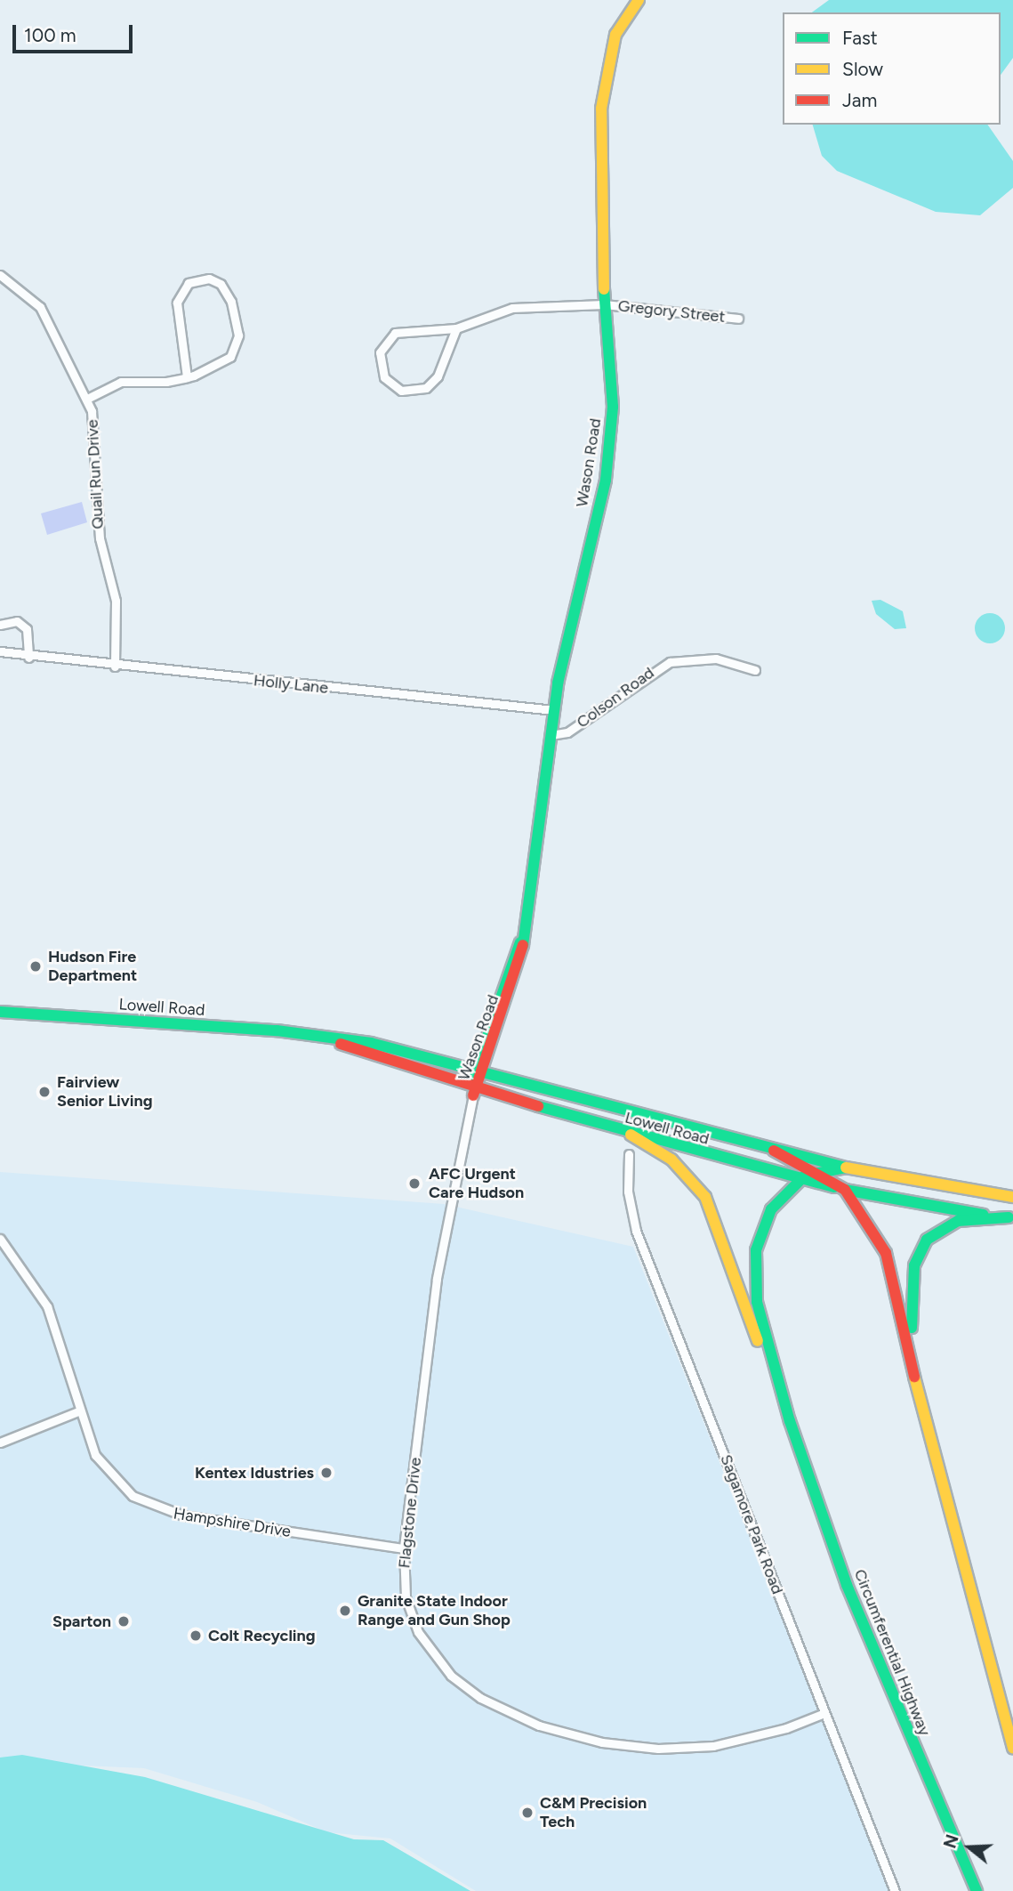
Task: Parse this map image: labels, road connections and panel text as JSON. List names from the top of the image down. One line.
{"streets":{"main road":["Wason Road","Lowell Road","Circumferential Highway"],"street":["Gregory Street","Quail Run Drive","Holly Lane","Colson Road","Flagstone Drive","Hampshire Drive","Sagamore Park Road"]},"crossings":[["Gregory Street","Wason Road"],["Wason Road","Holly Lane"],["Wason Road","Colson Road"],["Wason Road","Lowell Road"],["Wason Road","Flagstone Drive"],["Quail Run Drive","Holly Lane"],["Lowell Road","Flagstone Drive"],["Flagstone Drive","Hampshire Drive"],["Flagstone Drive","Sagamore Park Road"]],"places":["Hudson Fire Department","Fairview Senior Living","AFC Urgent Care Hudson","Kentex Idustries","Granite State Indoor Range and Gun Shop","Sparton","Colt Recycling","C&M Precision Tech"],"legend":["Fast","Slow","Jam"],"scale_bar":"100 m","north":"left"}
